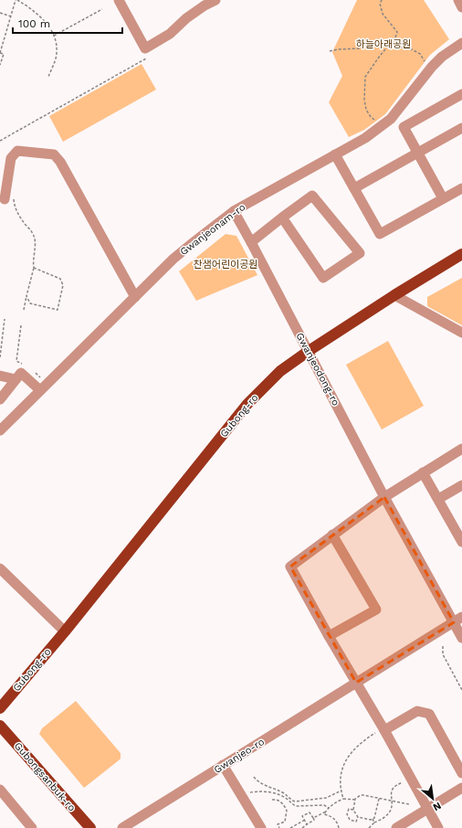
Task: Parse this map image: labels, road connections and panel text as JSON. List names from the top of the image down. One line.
{"streets":{"main road":["Gubong-ro","Gubongsanbuk-ro"],"street":["Gwanjeonam-ro","Gwanjeodong-ro","Gwanjeo-ro"]},"crossings":[["Gwanjeonam-ro","Gwanjeodong-ro"],["Gwanjeodong-ro","Gubong-ro"],["Gwanjeodong-ro","Gwanjeo-ro"]],"parks":["하늘아래공원","찬샘어린이공원"],"scale_bar":"100 m","north":"bottom right"}
